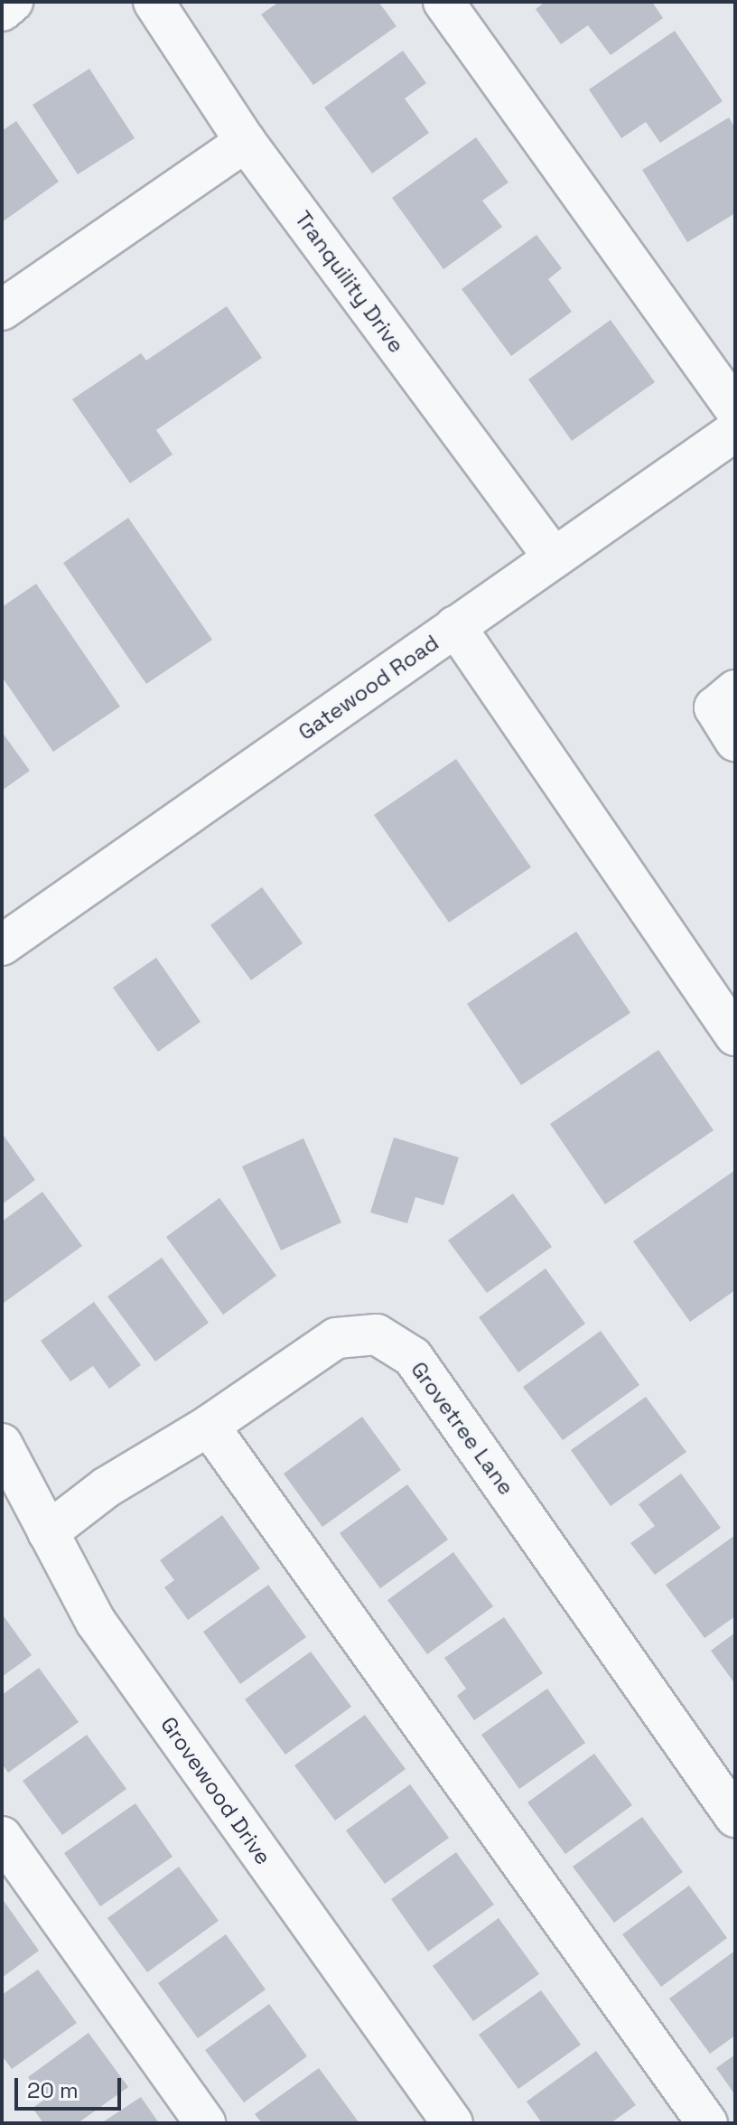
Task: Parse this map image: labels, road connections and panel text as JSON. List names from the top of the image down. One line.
{"streets":{"street":["Tranquility Drive","Gatewood Road","Grovetree Lane","Grovewood Drive"]},"crossings":[["Tranquility Drive","Gatewood Road"],["Grovetree Lane","Grovewood Drive"]],"scale_bar":"20 m"}
